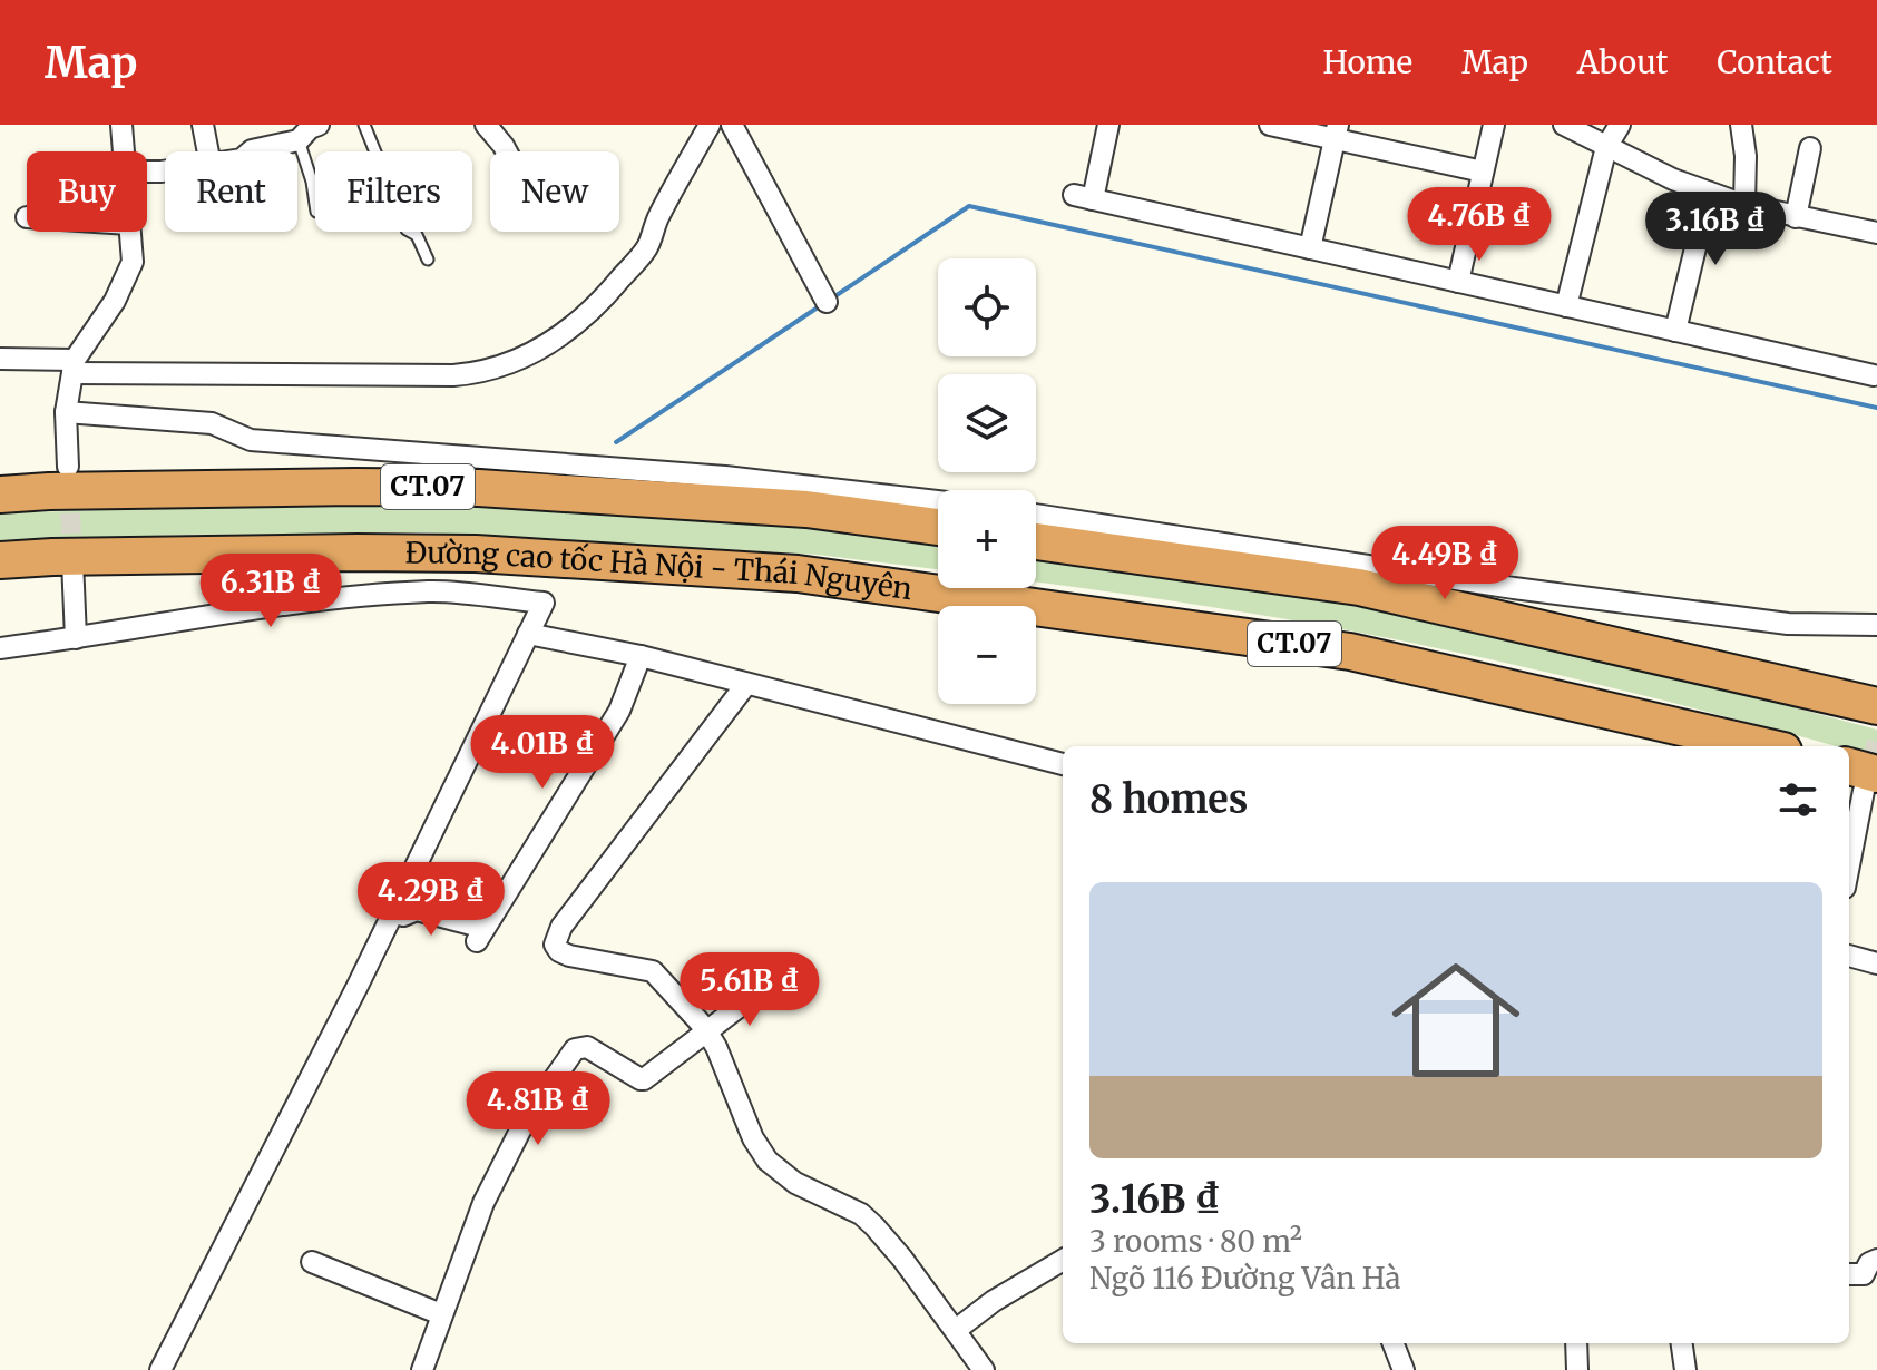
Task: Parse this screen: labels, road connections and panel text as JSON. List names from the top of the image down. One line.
{"streets":{"highway":["CT.07","Đường cao tốc Hà Nội - Thái Nguyên"]},"page":{"header":"Map","nav":["Home","Map","About","Contact"],"chip":["Buy","Rent","Filters","New"],"price":["4.76B ₫","3.16B ₫","4.49B ₫","6.31B ₫","4.01B ₫","4.29B ₫","5.61B ₫","4.81B ₫"],"map_buttons":["+","−"],"heading":"8 homes","list":[{"name":"3.16B ₫","note":"3 rooms · 80 m² · Ngõ 116 Đường Vân Hà"}]}}
